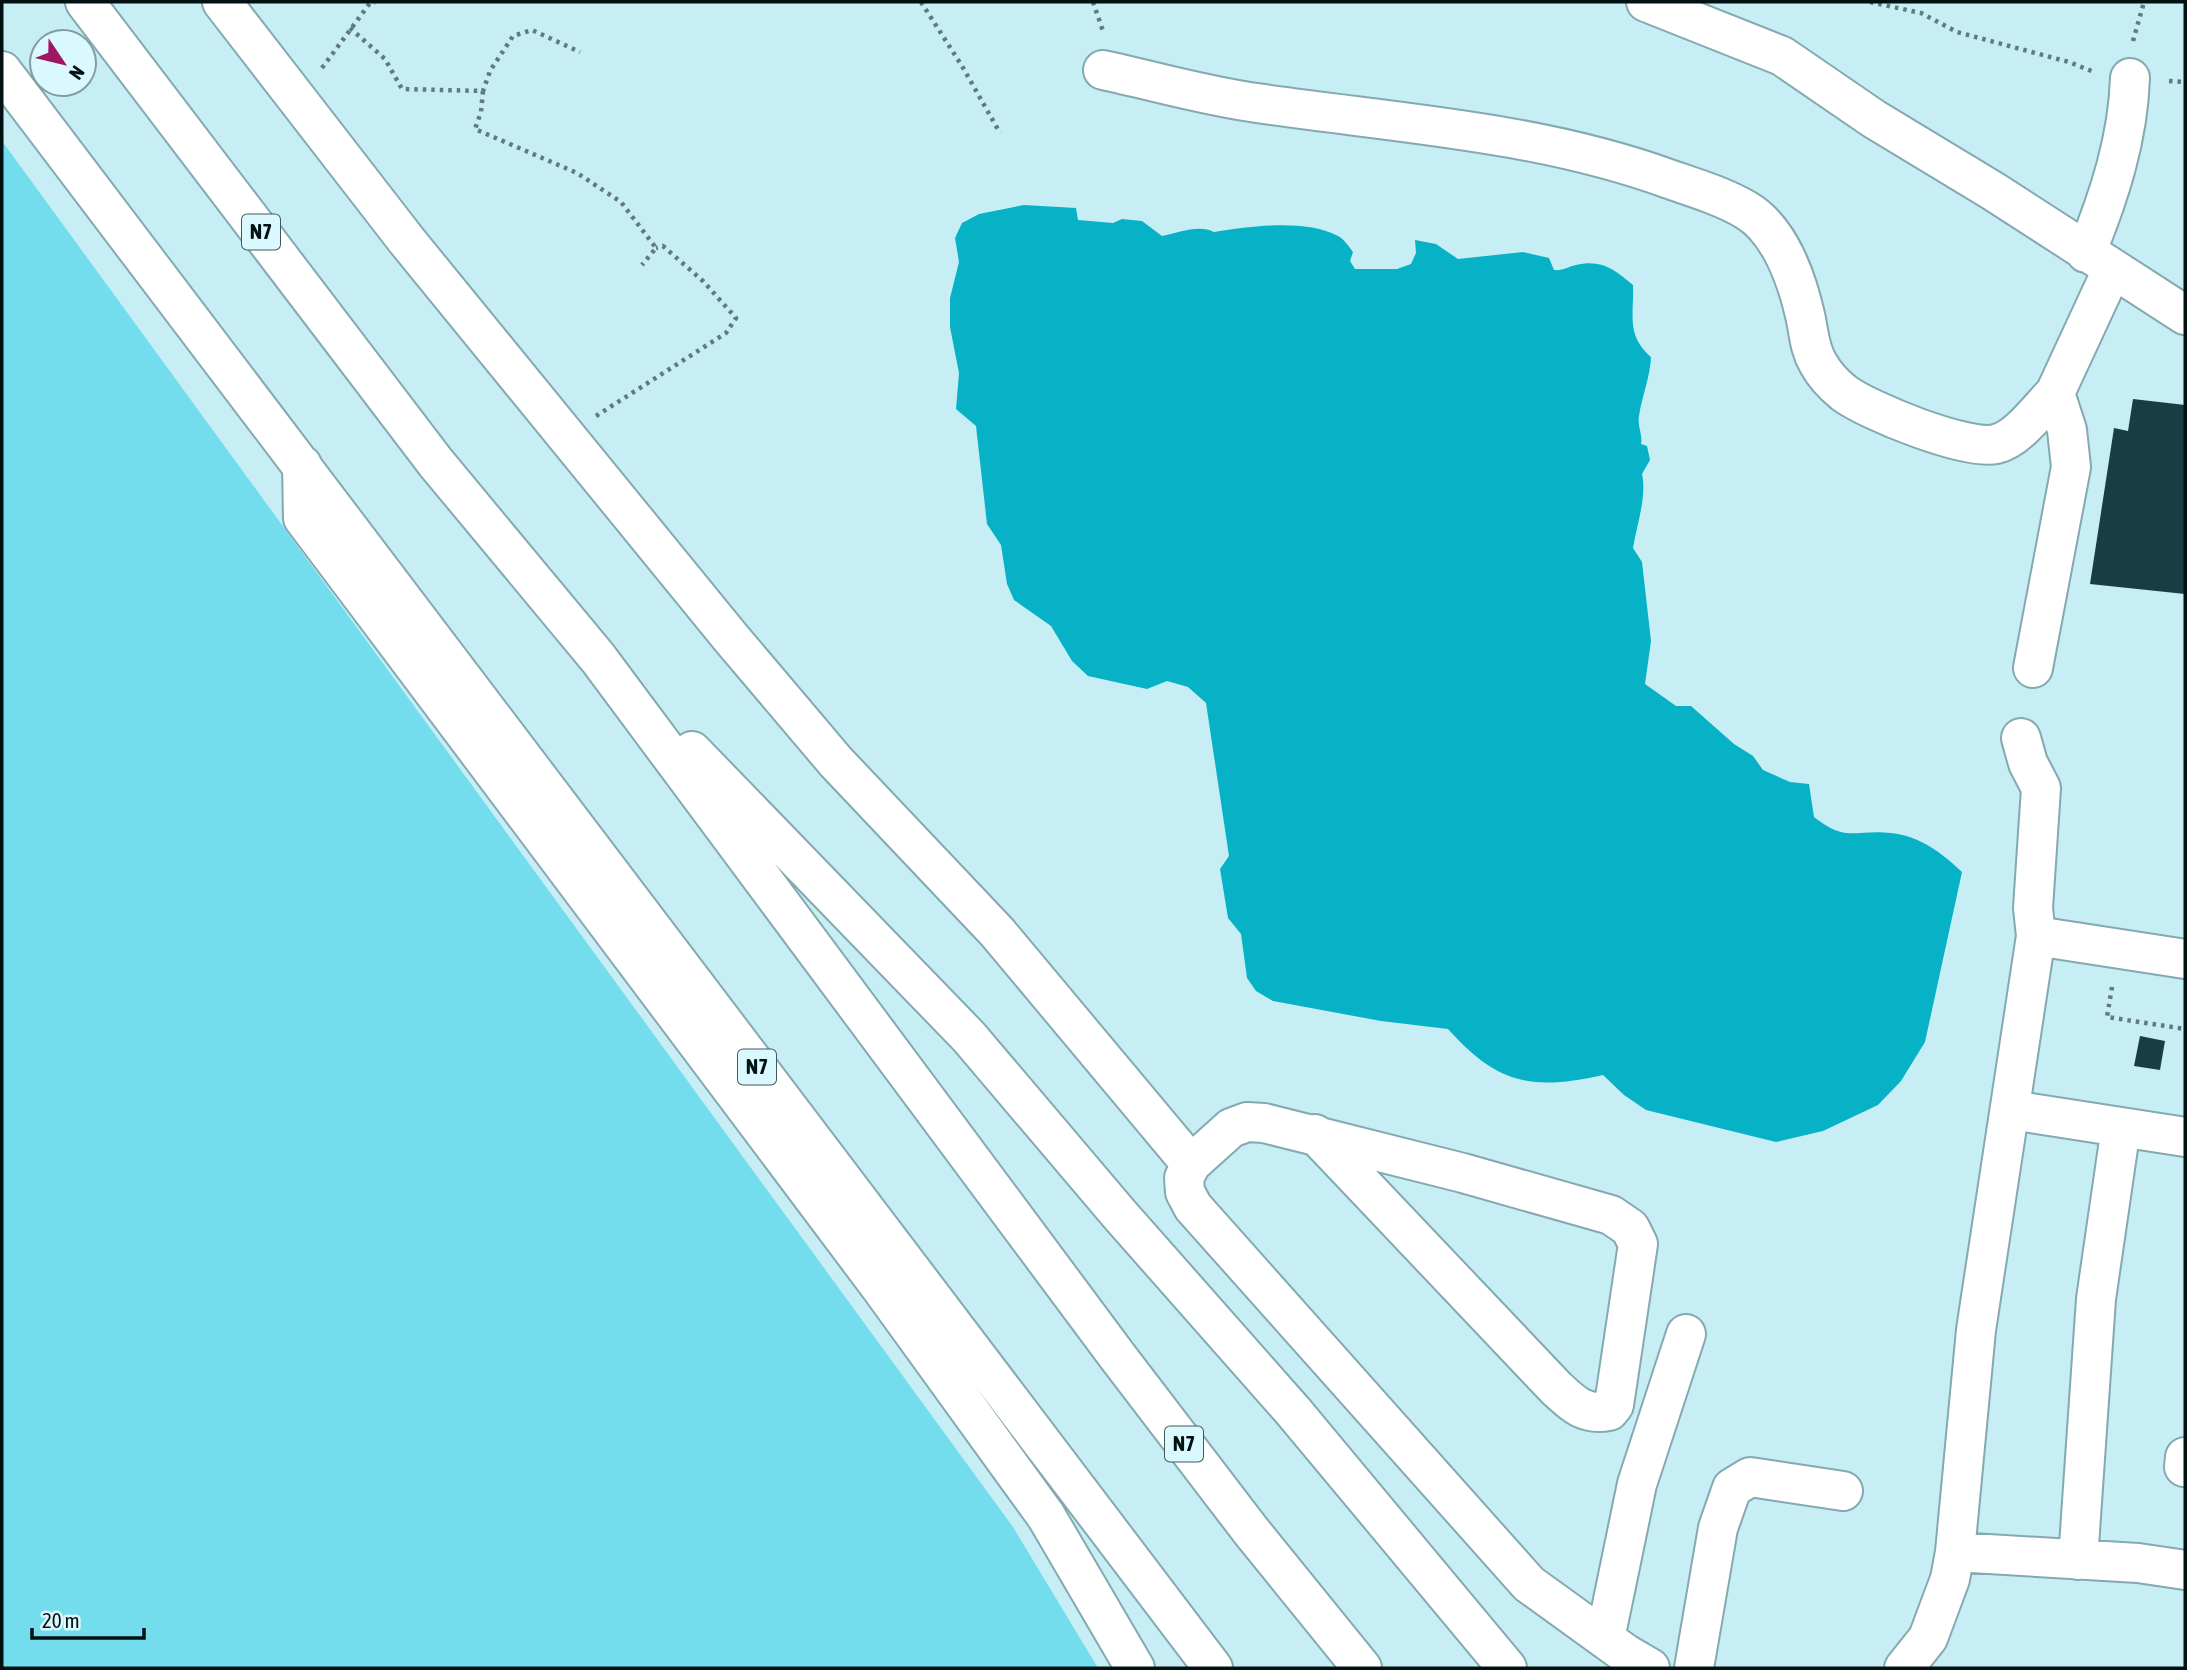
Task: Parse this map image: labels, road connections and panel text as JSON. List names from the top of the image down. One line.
{"streets":{"main road":["N7"]},"scale_bar":"20 m","north":"bottom right"}
